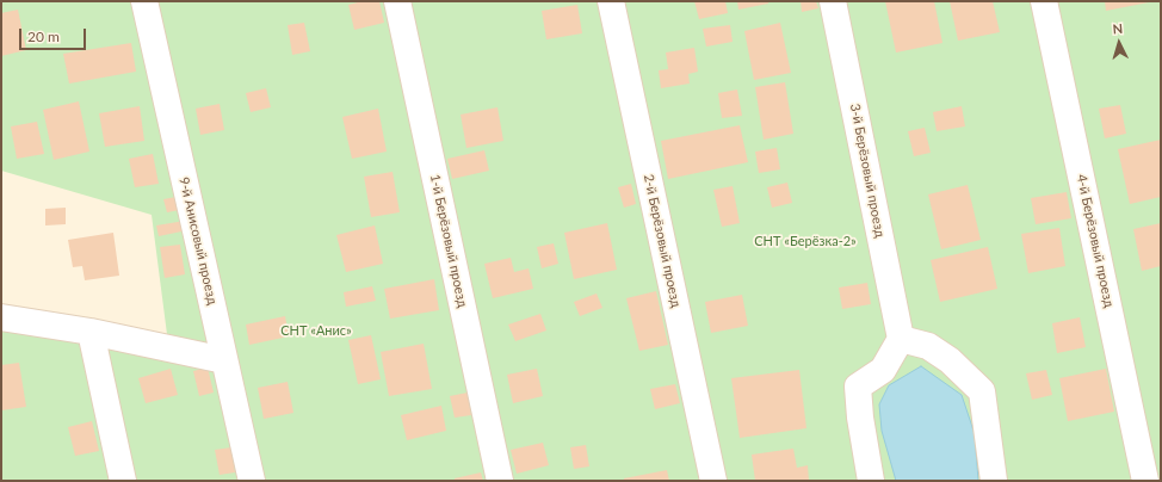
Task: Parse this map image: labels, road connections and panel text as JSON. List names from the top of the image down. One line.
{"streets":{"street":["3-й Берёзовый проезд","9-й Анисовый проезд","1-й Берёзовый проезд","2-й Берёзовый проезд","4-й Берёзовый проезд"]},"parks":["СНТ «Берёзка-2»","СНТ «Анис»"],"scale_bar":"20 m","north":"top"}
